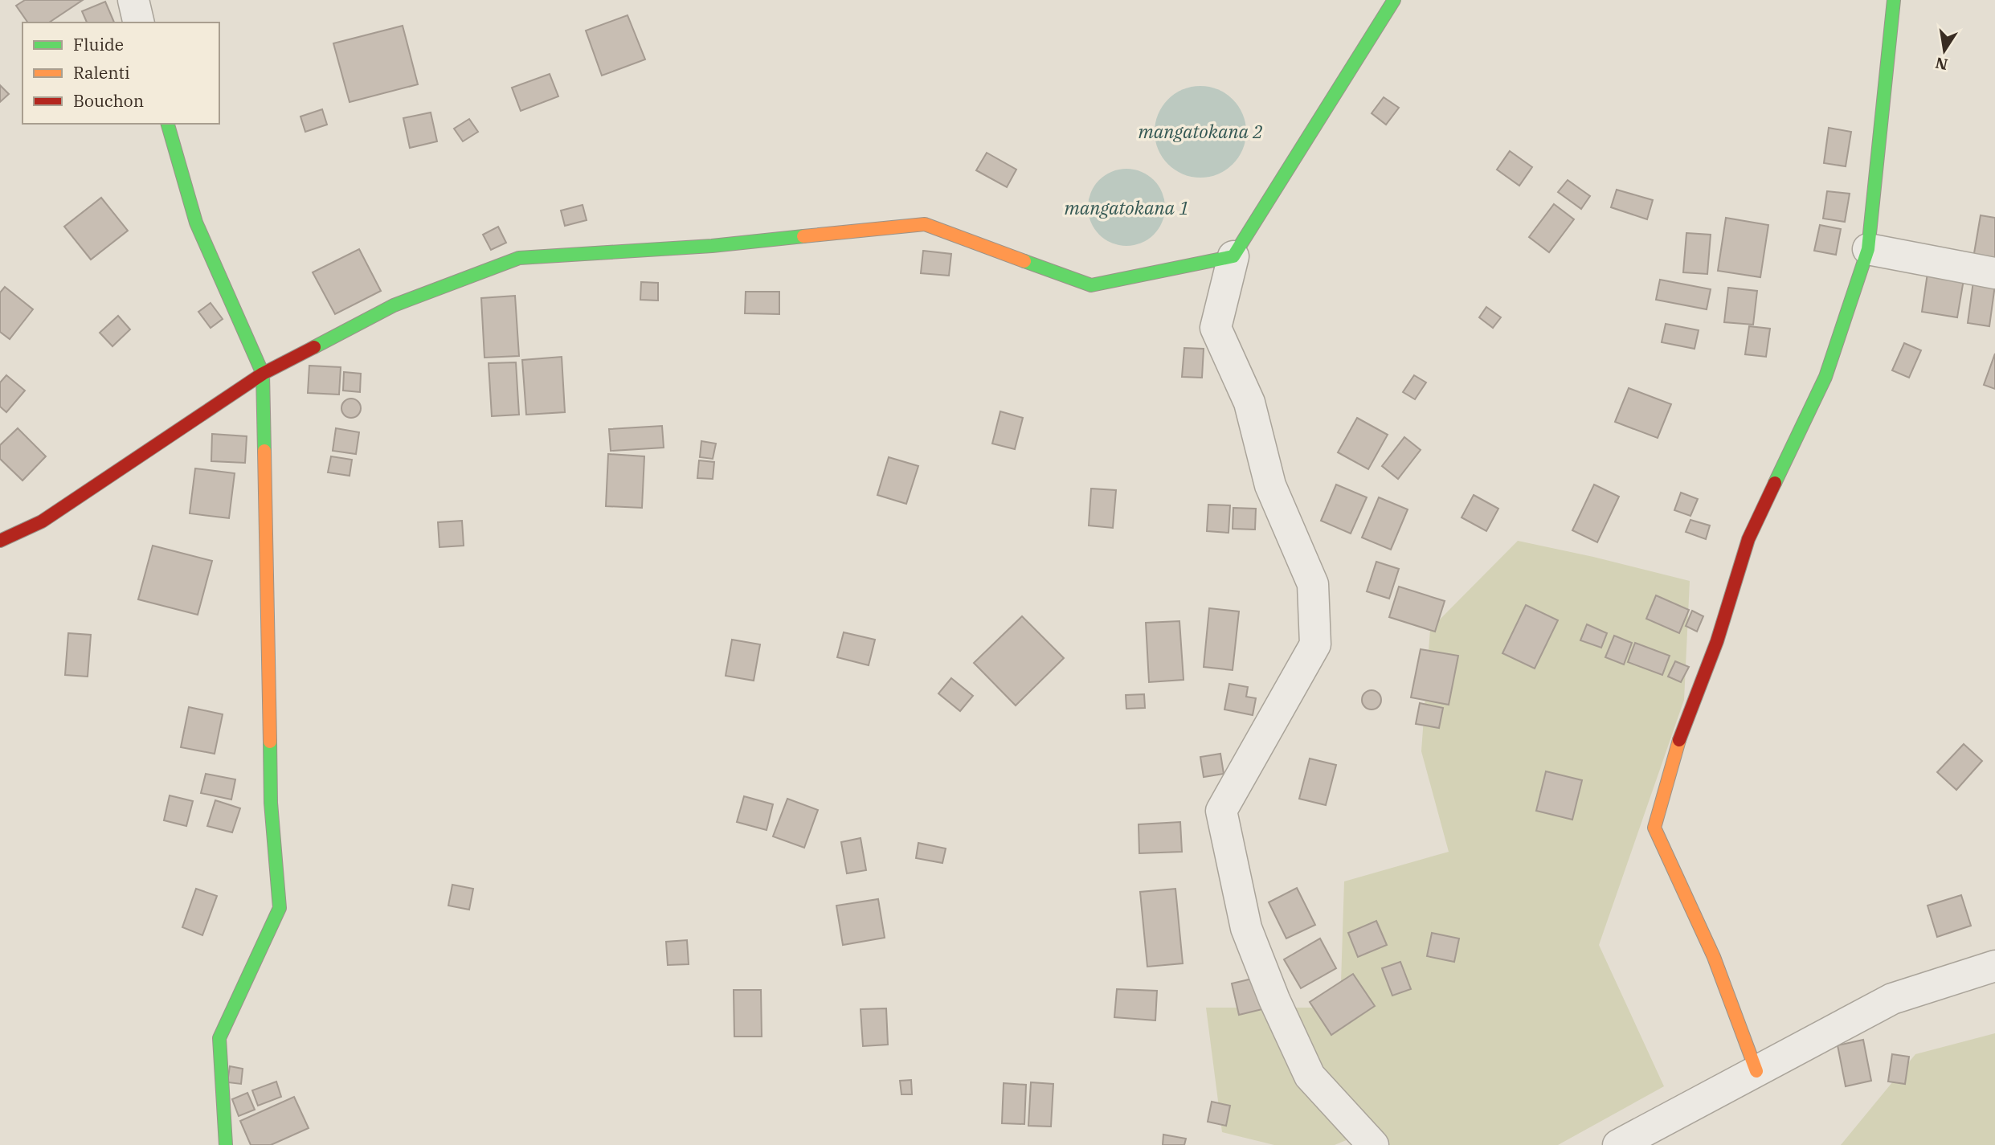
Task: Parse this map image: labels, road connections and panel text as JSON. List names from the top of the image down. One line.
{"water":["mangatokana 2","mangatokana 1"],"legend":["Fluide","Ralenti","Bouchon"],"north":"bottom"}
